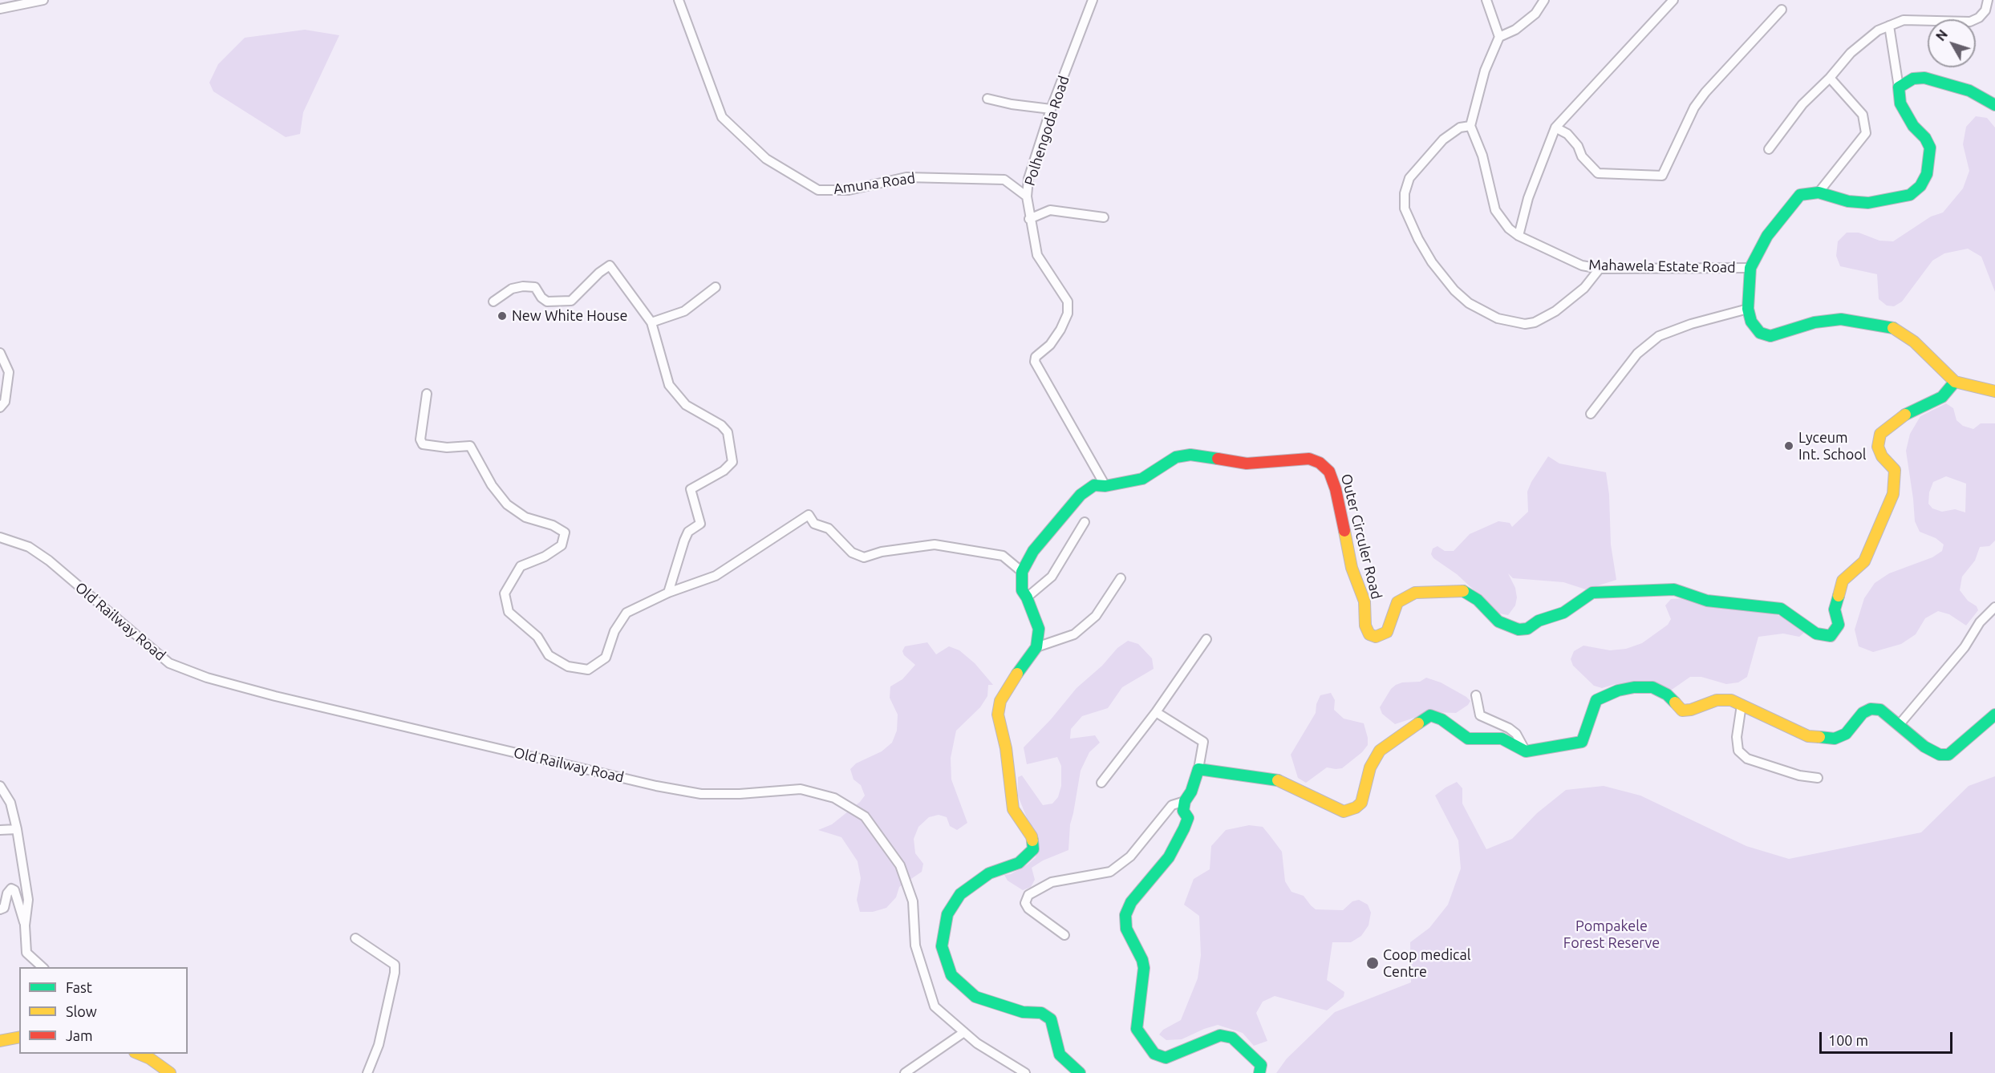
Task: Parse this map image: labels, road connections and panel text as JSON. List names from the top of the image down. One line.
{"streets":{"street":["Polhengoda Road","Amuna Road","Mahawela Estate Road","Outer Circuler Road","Old Railway Road"]},"crossings":[["Polhengoda Road","Amuna Road"],["Polhengoda Road","Outer Circuler Road"]],"parks":["Pompakele Forest Reserve"],"places":["New White House","Lyceum Int. School","Coop medical Centre"],"legend":["Fast","Slow","Jam"],"scale_bar":"100 m","north":"top left"}
